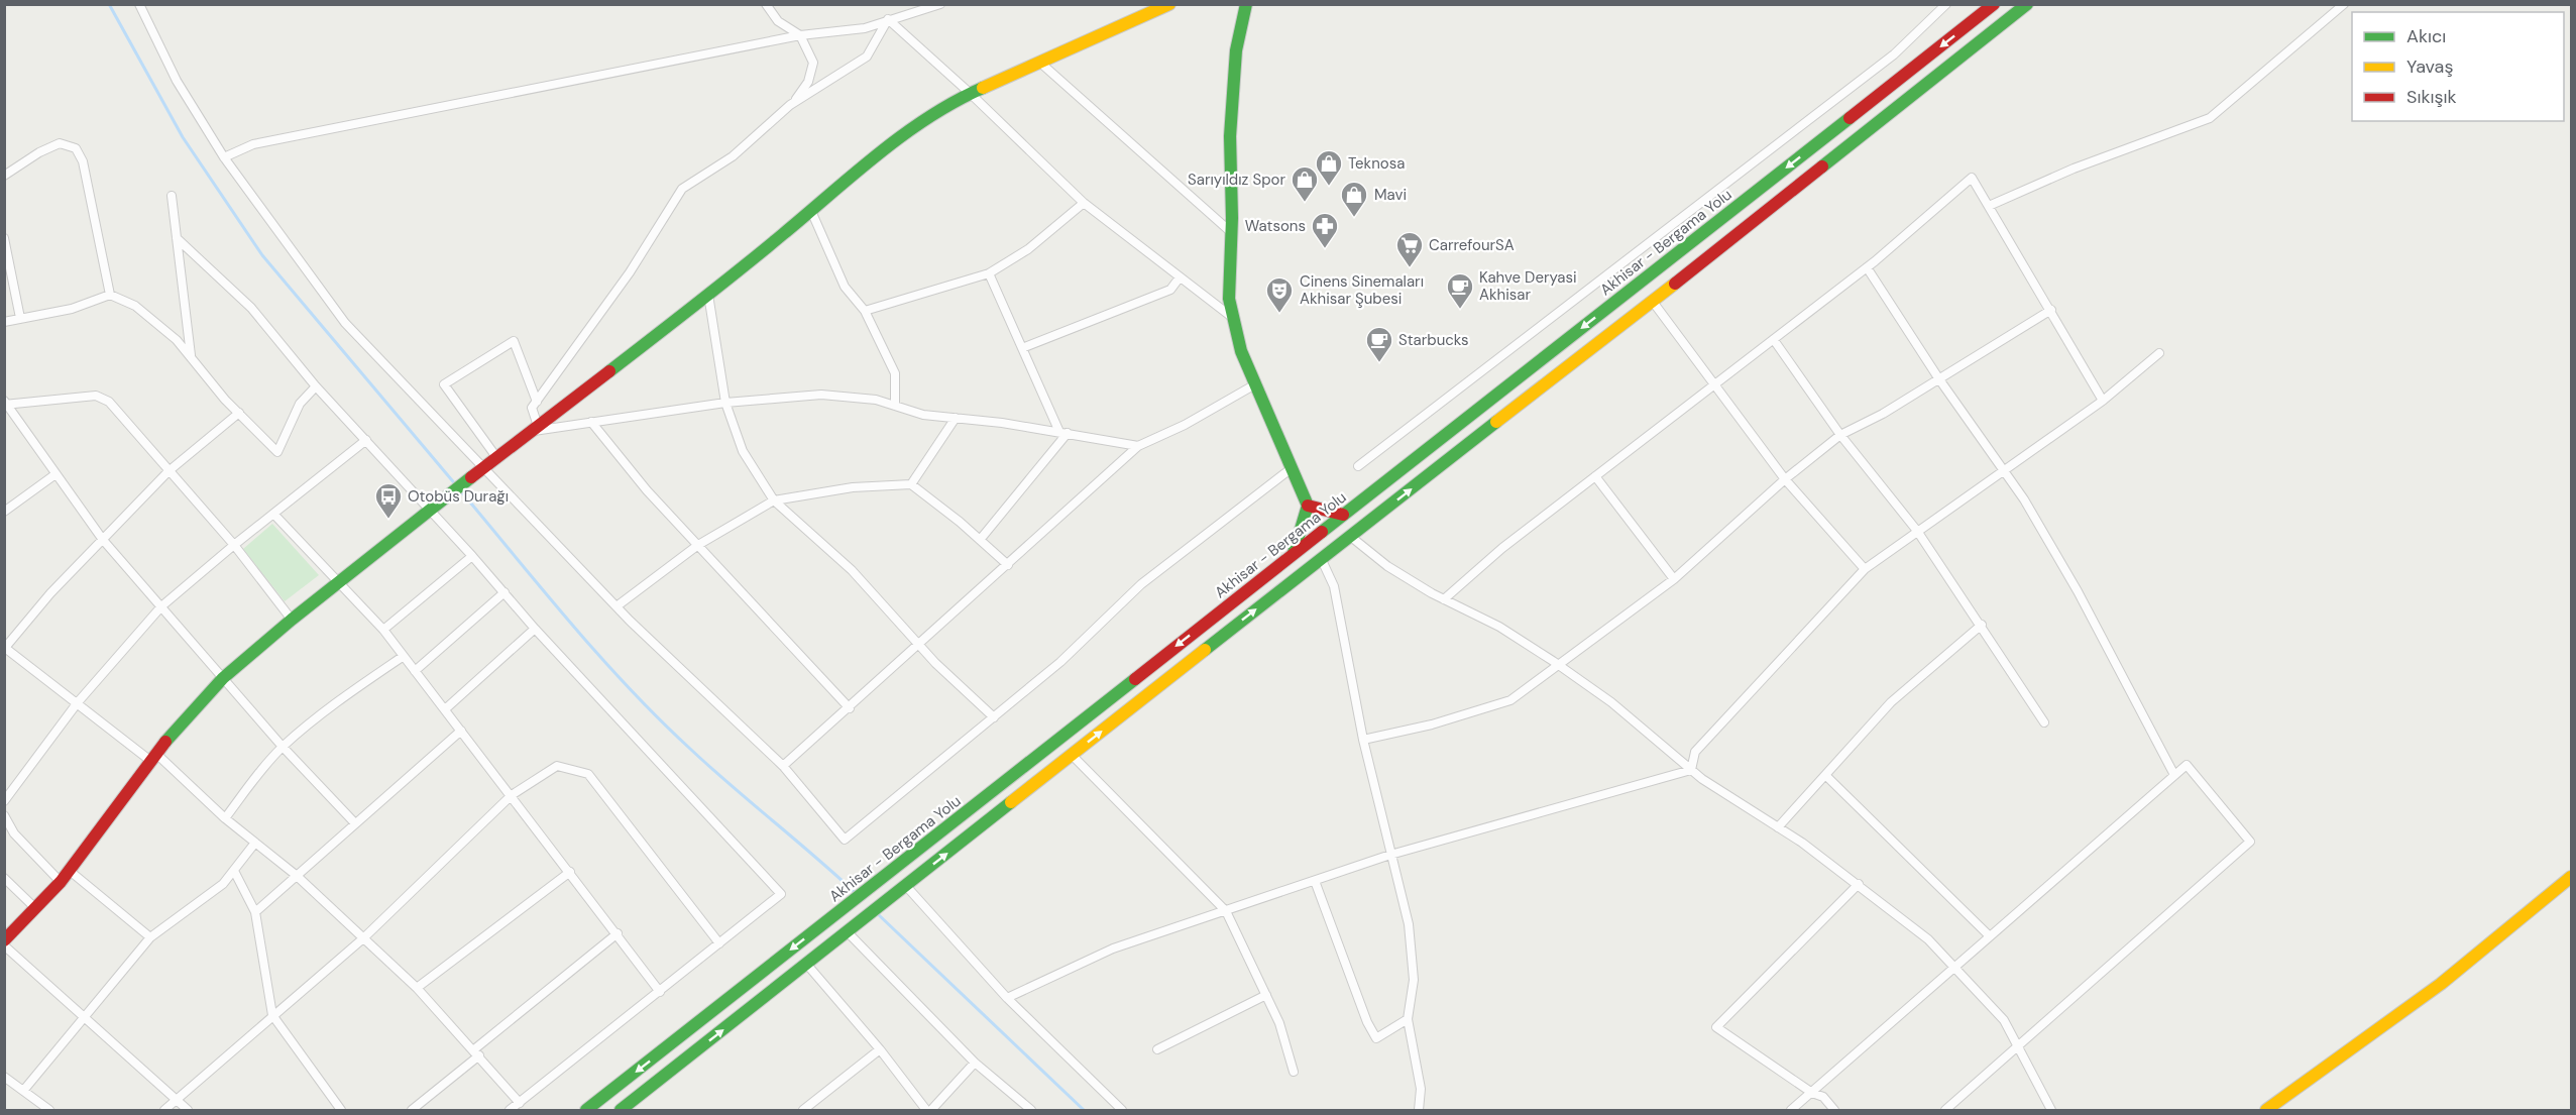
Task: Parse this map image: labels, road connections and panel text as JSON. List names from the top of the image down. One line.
{"streets":{"main road":["Akhisar - Bergama Yolu"]},"places":{"shop":["Teknosa","Sarıyıldız Spor","Mavi"],"pharmacy":["Watsons"],"supermarket":["CarrefourSA"],"cafe":["Kahve Deryasi Akhisar","Starbucks"],"theatre":["Cinens Sinemaları Akhisar Şubesi"],"bus stop":["Otobüs Durağı"]},"legend":["Akıcı","Yavaş","Sıkışık"]}
